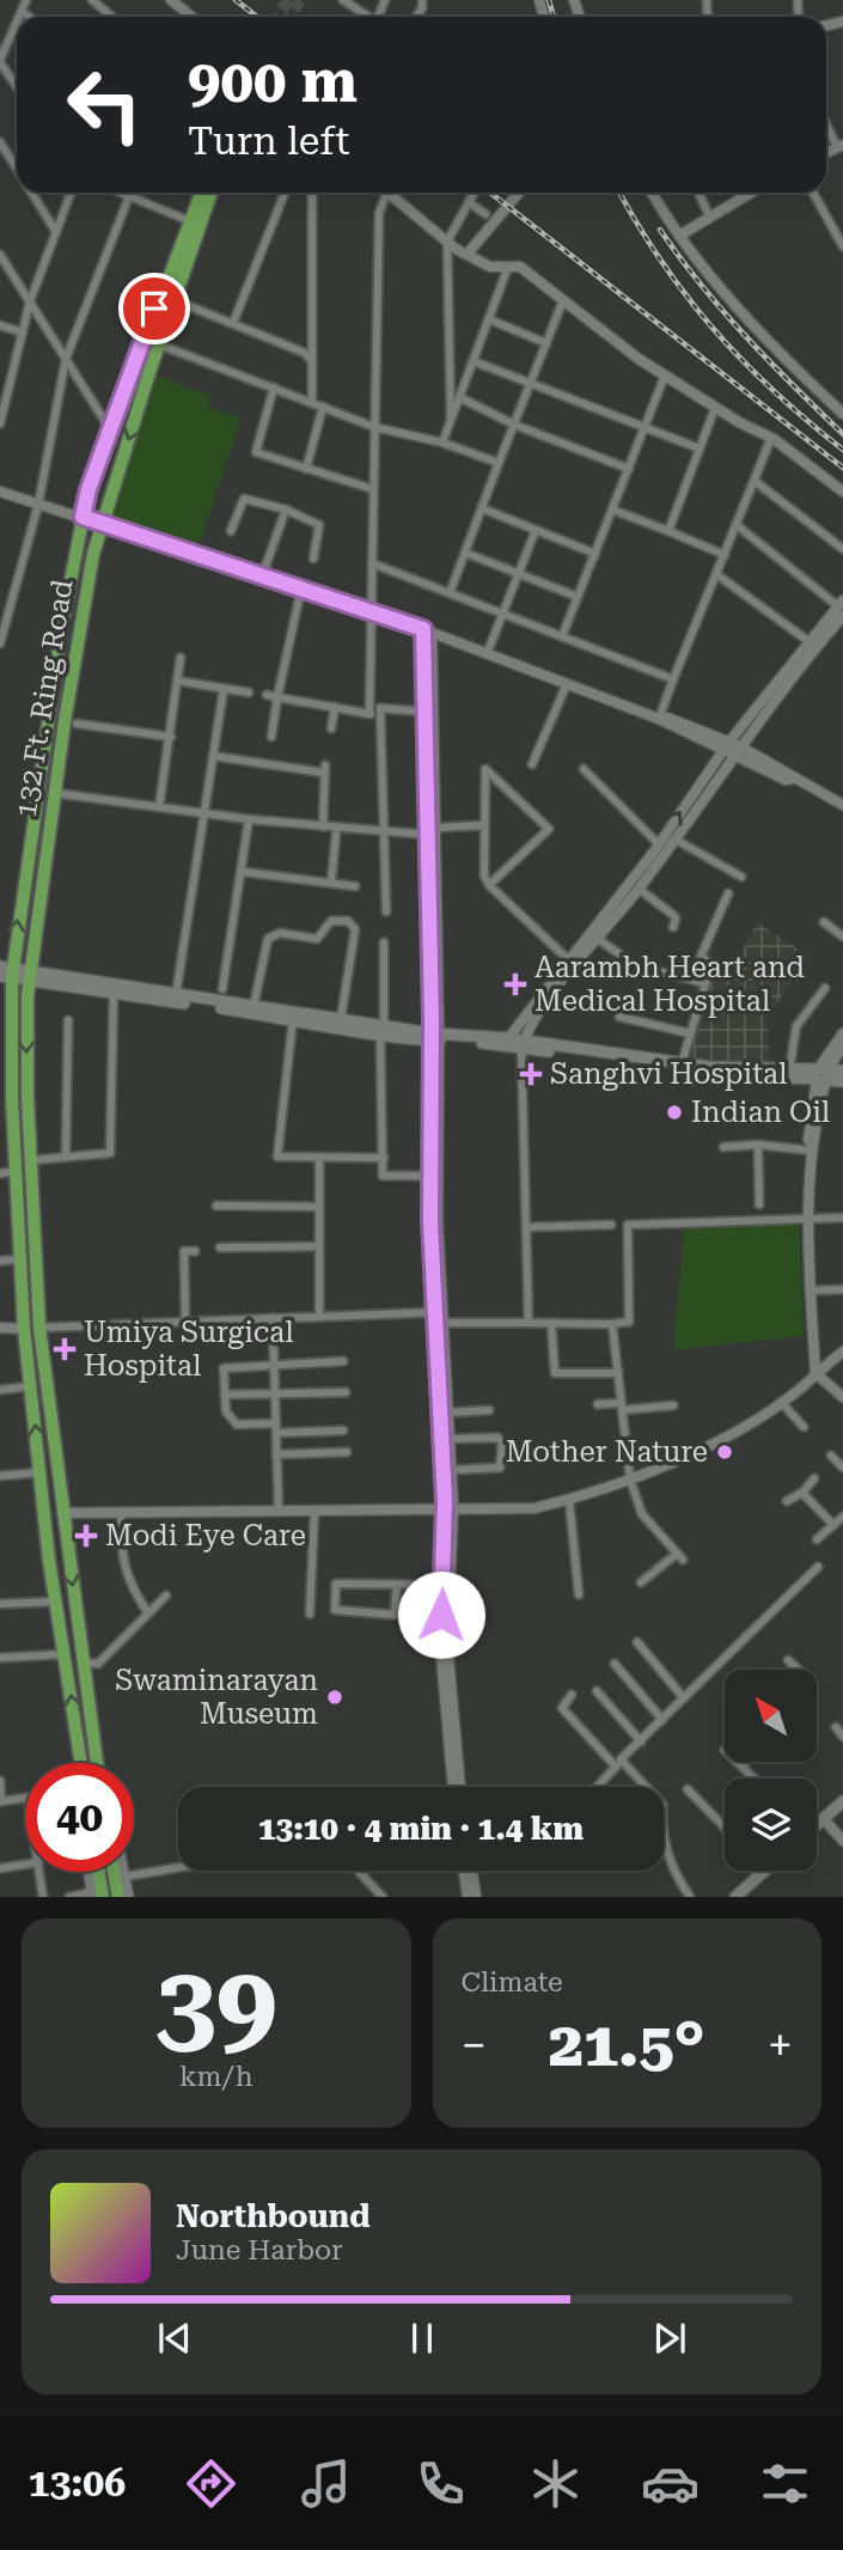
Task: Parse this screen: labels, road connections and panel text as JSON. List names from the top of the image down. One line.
{"streets":{"main road":["132 Ft. Ring Road"]},"places":{"health":["Aarambh Heart and Medical Hospital","Sanghvi Hospital","Umiya Surgical Hospital","Modi Eye Care"],"other":["Indian Oil","Mother Nature","Swaminarayan Museum"]},"north":"top left","page":{"turn":["900 m","Turn left"],"limit":"40","trip":"13:10 · 4 min · 1.4 km","tile":[["39","km/h"],"Climate"],"heat":["−","21.5°","+"],"song":["Northbound","June Harbor"],"tabs":"13:06"}}
